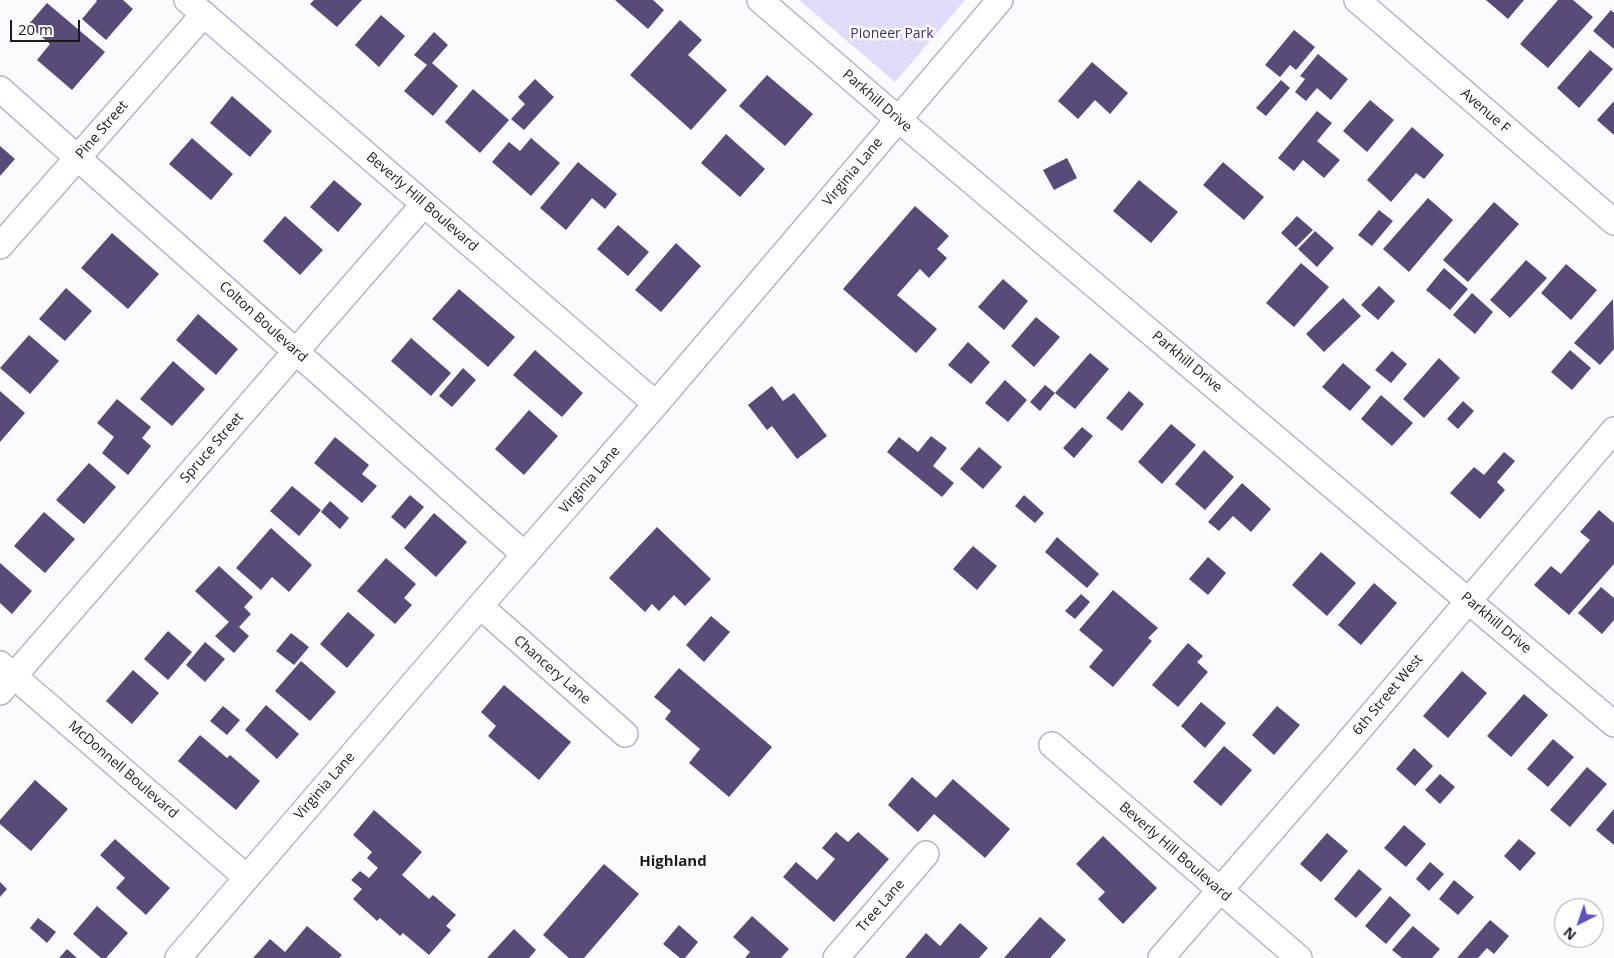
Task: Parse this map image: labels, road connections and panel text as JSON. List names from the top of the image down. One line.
{"streets":{"street":["Parkhill Drive","Avenue F","Pine Street","Virginia Lane","Beverly Hill Boulevard","Colton Boulevard","Spruce Street","Chancery Lane","6th Street West","McDonnell Boulevard","Tree Lane"]},"crossings":[["Parkhill Drive","Virginia Lane"],["Parkhill Drive","6th Street West"],["Pine Street","Beverly Hill Boulevard"],["Pine Street","Colton Boulevard"],["Virginia Lane","Beverly Hill Boulevard"],["Virginia Lane","Colton Boulevard"],["Virginia Lane","Chancery Lane"],["Virginia Lane","McDonnell Boulevard"],["Beverly Hill Boulevard","Spruce Street"],["Beverly Hill Boulevard","6th Street West"],["Colton Boulevard","Spruce Street"],["Spruce Street","McDonnell Boulevard"]],"districts":["Highland"],"parks":["Pioneer Park"],"scale_bar":"20 m","north":"bottom left"}
